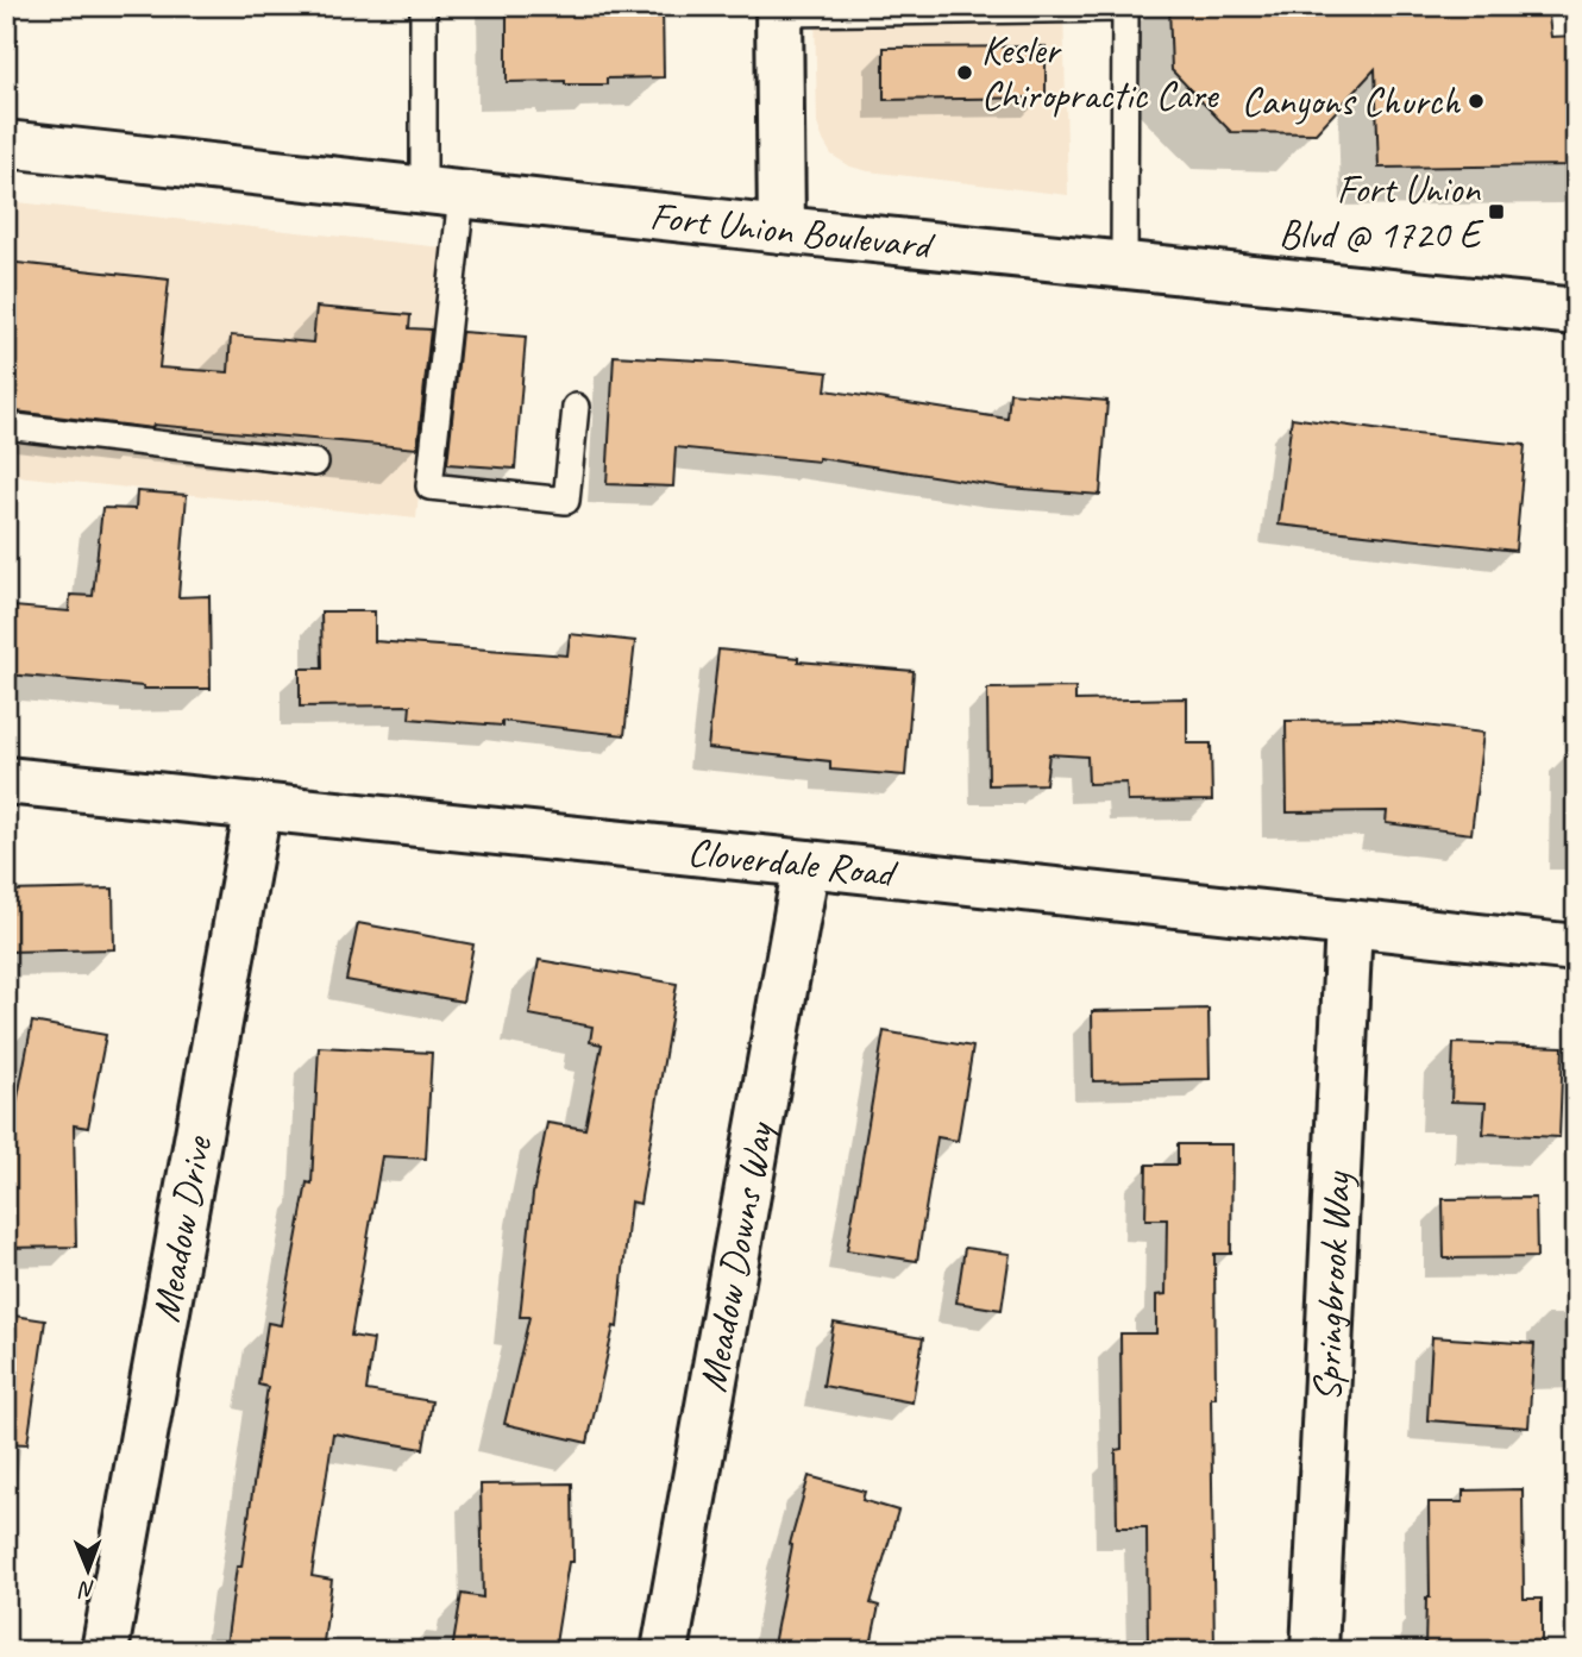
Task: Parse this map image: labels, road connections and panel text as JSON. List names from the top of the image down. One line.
{"streets":{"street":["Fort Union Boulevard","Cloverdale Road","Meadow Drive","Meadow Downs Way","Springbrook Way"]},"crossings":[["Cloverdale Road","Meadow Drive"],["Cloverdale Road","Meadow Downs Way"],["Cloverdale Road","Springbrook Way"]],"places":{"other":["Kesler Chiropractic Care","Canyons Church"],"transit":["Fort Union Blvd @ 1720 E"]},"north":"bottom"}
